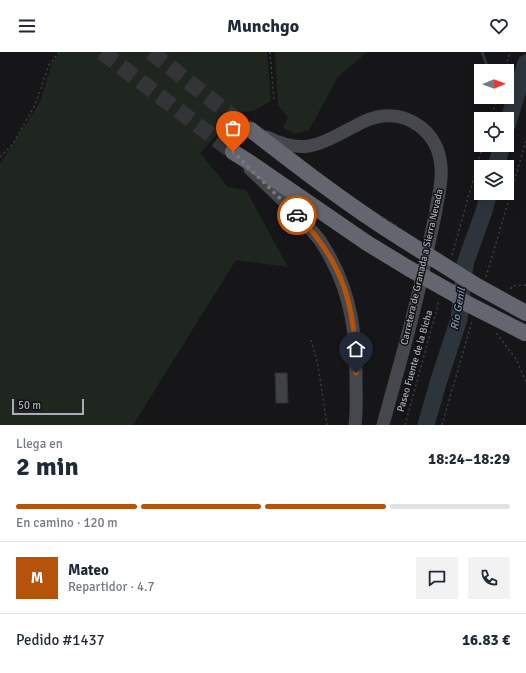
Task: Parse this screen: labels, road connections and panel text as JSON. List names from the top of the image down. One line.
{"streets":{"main road":["Carretera de Granada a Sierra Nevada"],"path":["Paseo Fuente de la Bicha"]},"water":["Río Genil"],"scale_bar":"50 m","north":"right","page":{"header":"Munchgo","scale":"50 m","heading":["2 min","Llega en","18:24–18:29"],"panel":["Mateo","Repartidor · 4.7","Pedido #1437","16.83 €"],"bar":"En camino · 120 m","round":"M"}}
